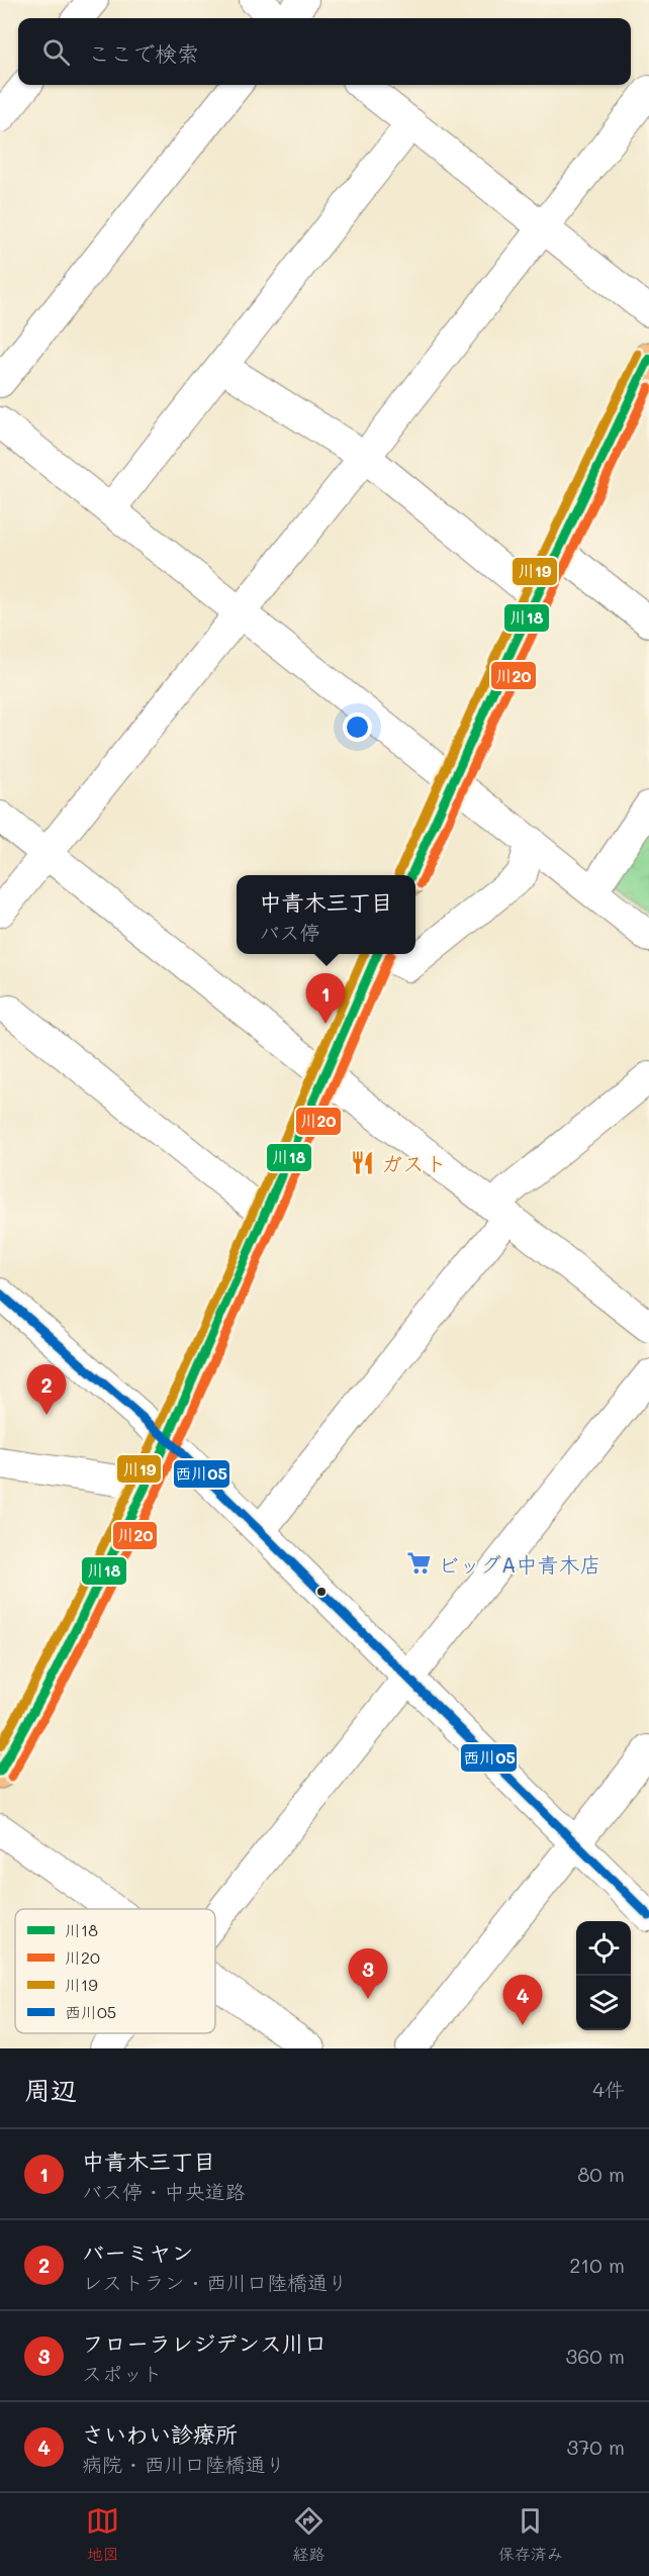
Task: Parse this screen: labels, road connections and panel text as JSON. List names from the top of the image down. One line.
{"places":{"restaurant":["ガスト"],"supermarket":["ビッグA中青木店"]},"lines":["transit line 川19","transit line 川18","transit line 川20","transit line 西川05"],"legend":["川18","川20","川19","西川05"],"page":{"search":"ここで検索","popup":["中青木三丁目","バス停"],"pins":["1","2","3","4"],"heading":["周辺","4件"],"list":[{"mark":"1","name":"中青木三丁目","note":"バス停 · 中央道路","value":"80 m"},{"mark":"2","name":"バーミヤン","note":"レストラン · 西川口陸橋通り","value":"210 m"},{"mark":"3","name":"フローラレジデンス川口","note":"スポット","value":"360 m"},{"mark":"4","name":"さいわい診療所","note":"病院 · 西川口陸橋通り","value":"370 m"}],"nav":["地図","経路","保存済み"]}}
